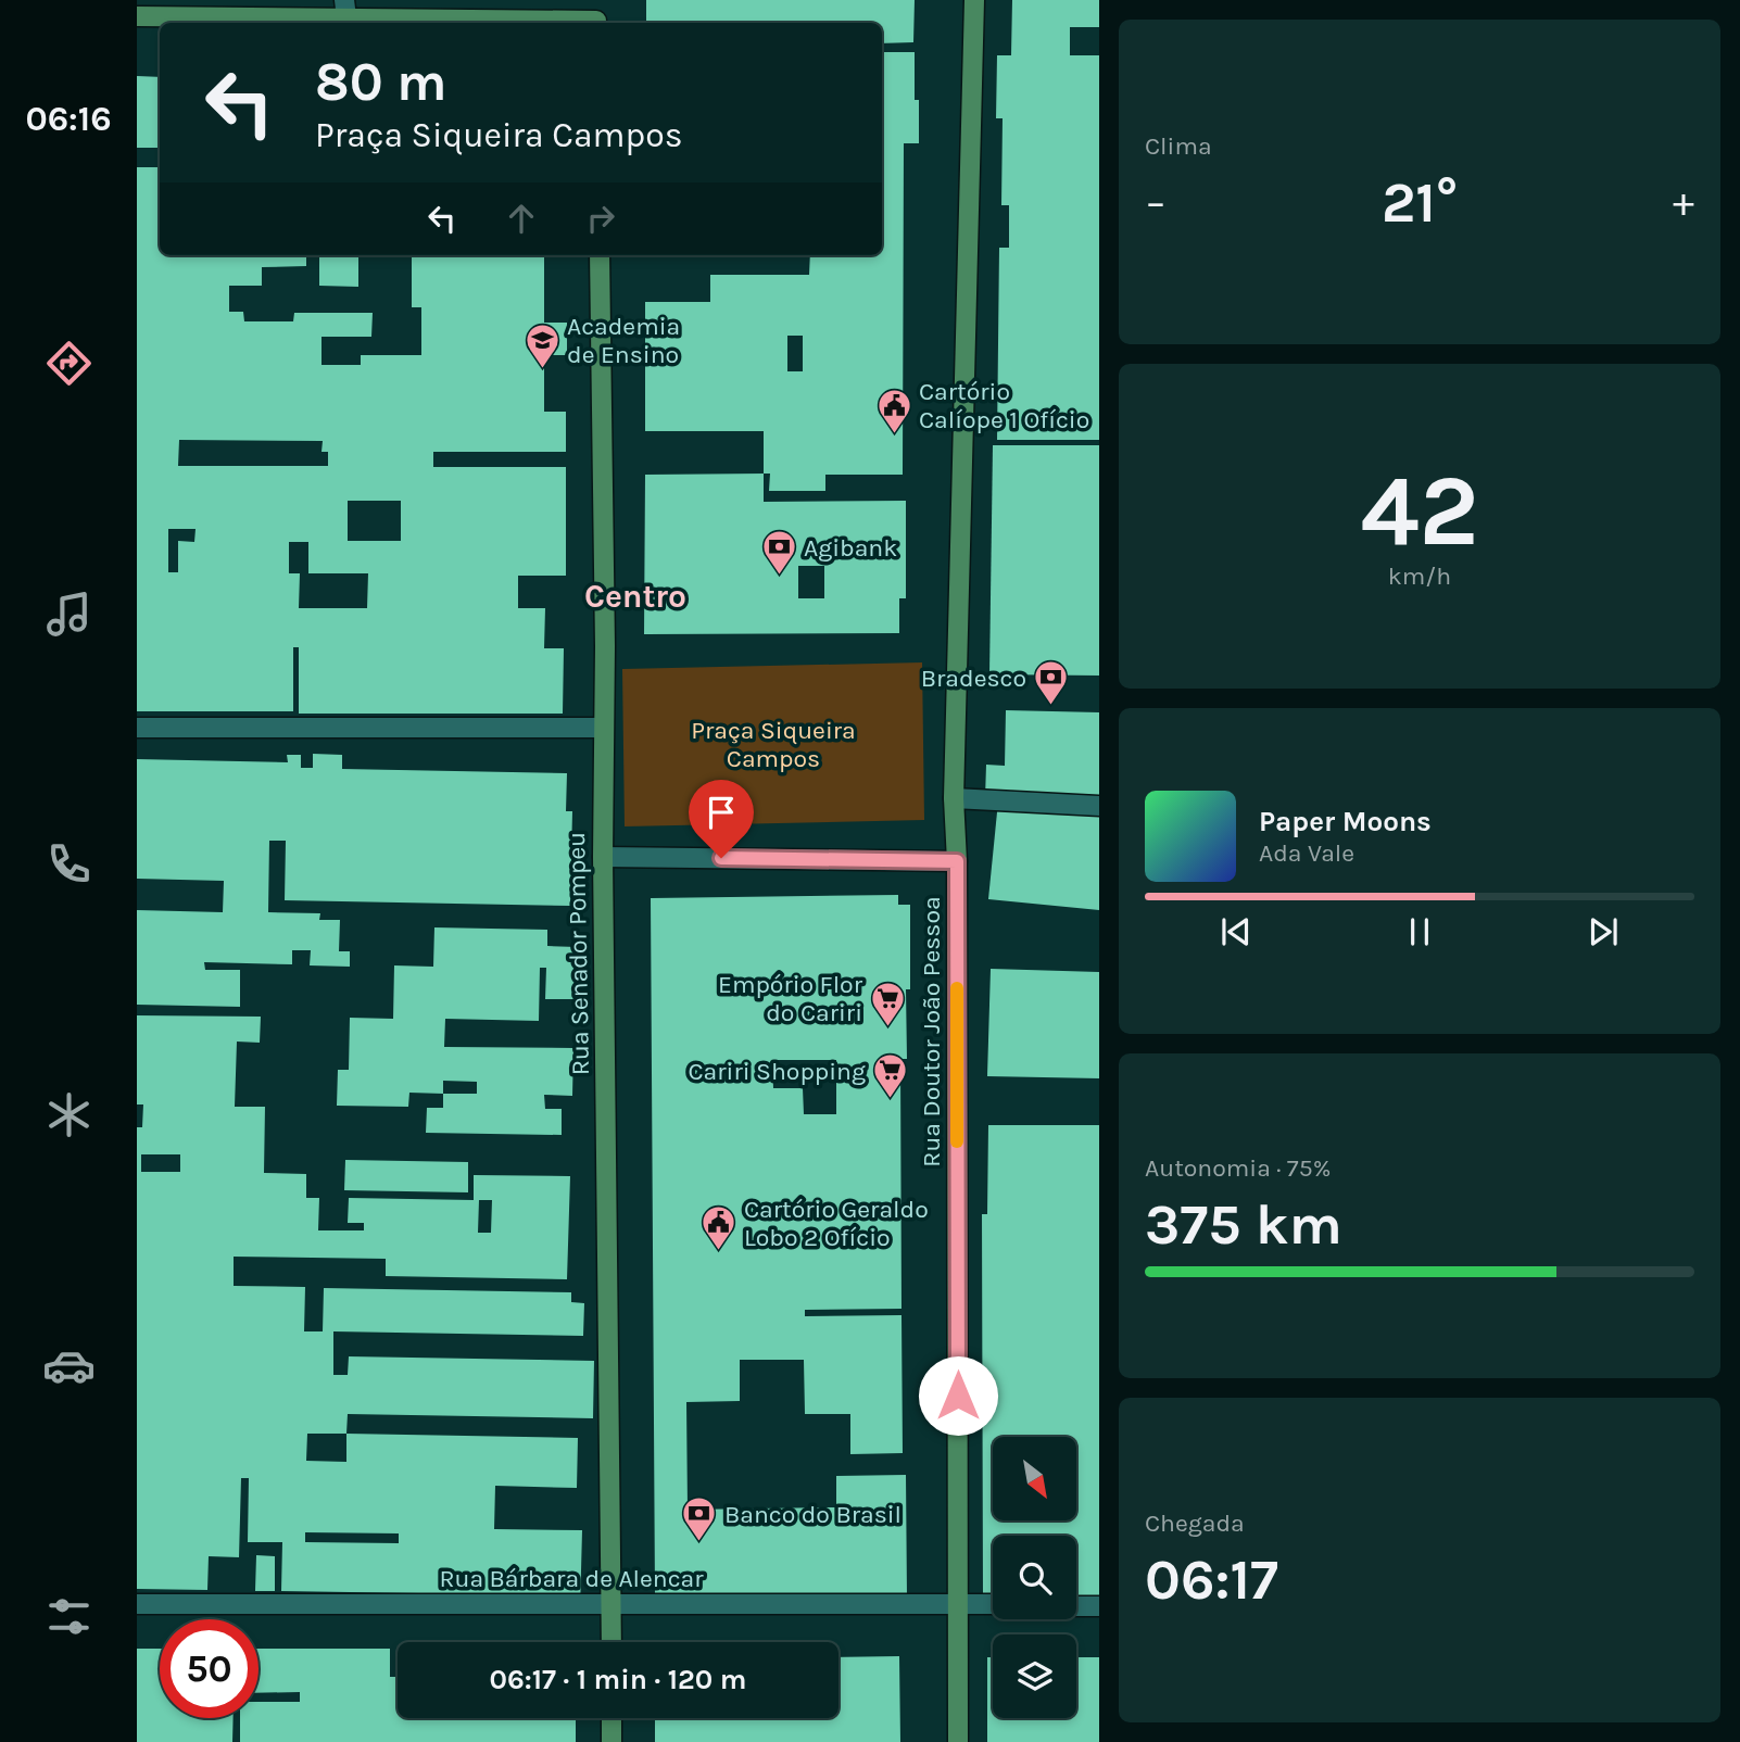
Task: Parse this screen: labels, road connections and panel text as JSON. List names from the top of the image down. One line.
{"streets":{"main road":["Rua Senador Pompeu","Rua Doutor João Pessoa"],"street":["Rua Bárbara de Alencar"]},"crossings":[["Rua Senador Pompeu","Rua Bárbara de Alencar"],["Rua Doutor João Pessoa","Rua Bárbara de Alencar"]],"districts":["Centro"],"parks":["Praça Siqueira Campos"],"places":{"school or university":["Academia de Ensino"],"public building":["Cartório Calíope 1 Ofício","Cartório Geraldo Lobo 2 Ofício"],"bank":["Agibank","Bradesco","Banco do Brasil"],"supermarket":["Empório Flor do Cariri","Cariri Shopping"]},"north":"bottom right","page":{"tabs":"06:16","tile":["Clima",["42","km/h"],["Autonomia · 75%","375 km"],["Chegada","06:17"]],"turn":["80 m","Praça Siqueira Campos"],"heat":["−","21°","+"],"song":["Paper Moons","Ada Vale"],"limit":"50","trip":"06:17 · 1 min · 120 m"}}
